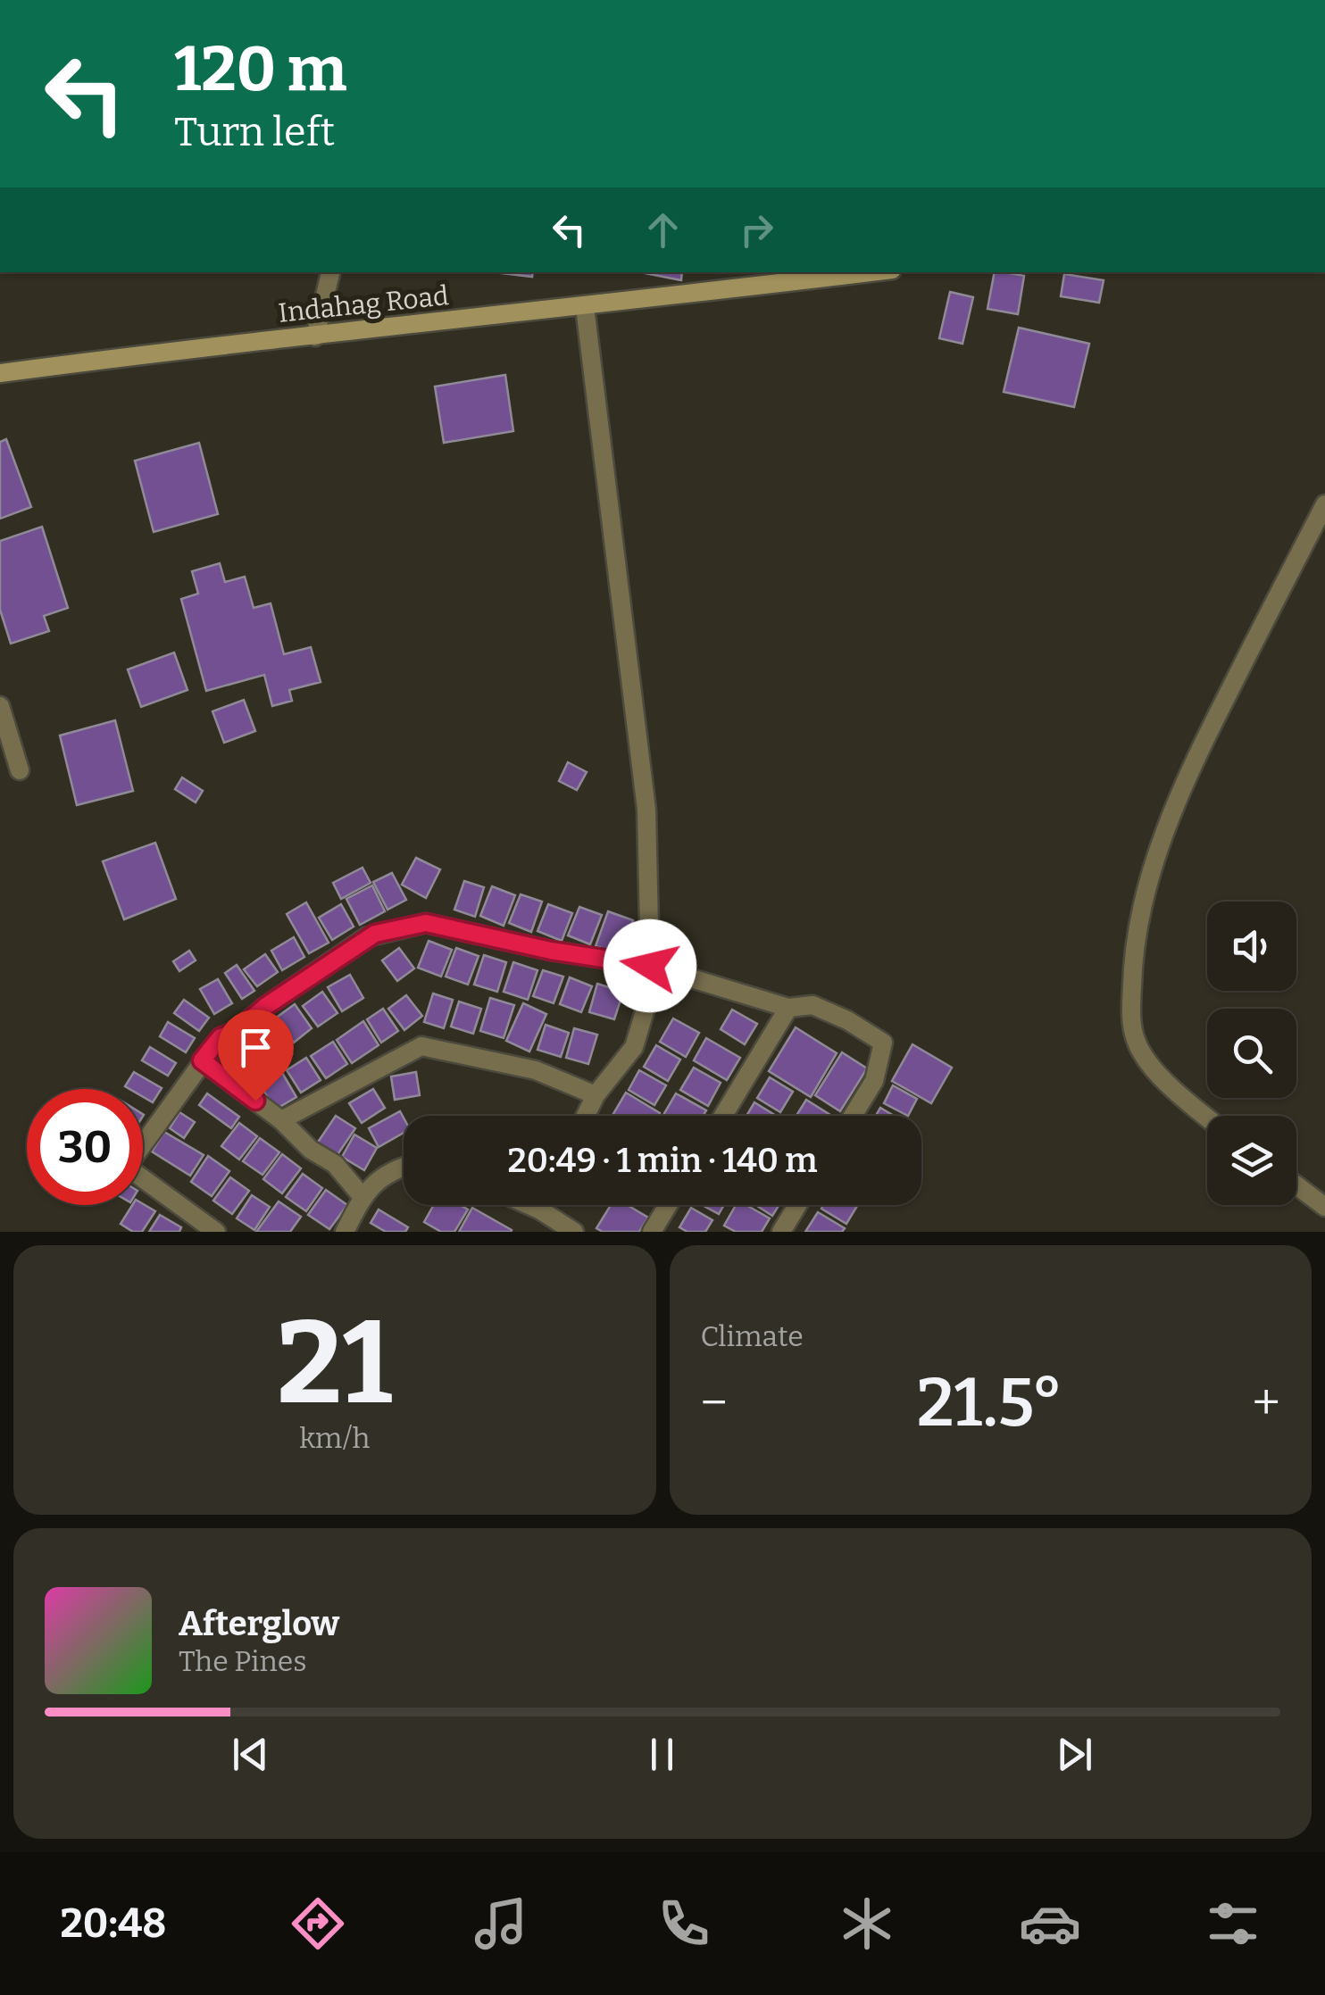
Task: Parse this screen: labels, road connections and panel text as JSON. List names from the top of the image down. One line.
{"streets":{"main road":["Indahag Road"]},"page":{"turn":["120 m","Turn left"],"limit":"30","trip":"20:49 · 1 min · 140 m","tile":[["21","km/h"],"Climate"],"heat":["−","21.5°","+"],"song":["Afterglow","The Pines"],"tabs":"20:48"}}
